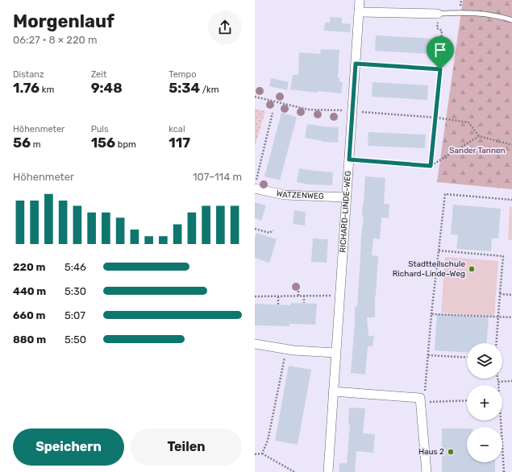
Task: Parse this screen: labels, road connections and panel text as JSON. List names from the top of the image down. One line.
{"streets":{"street":["WATZENWEG","RICHARD-LINDE-WEG"]},"crossings":[["WATZENWEG","RICHARD-LINDE-WEG"]],"parks":["Sander Tannen"],"places":["Stadtteilschule Richard-Linde-Weg","Haus 2"],"page":{"heading":["Morgenlauf","06:27 · 8 × 220 m"],"stats":[["Distanz","1.76 km"],["Zeit","9:48"],["Tempo","5:34 /km"],["Höhenmeter","56 m"],["Puls","156 bpm"],["kcal","117"]],"chart":["Höhenmeter","107–114 m"],"list":[{"name":"220 m","note":"5:46"},{"name":"440 m","note":"5:30"},{"name":"660 m","note":"5:07"},{"name":"880 m","note":"5:50"}],"map_buttons":["+","−"],"buttons":["Speichern","Teilen"]}}
